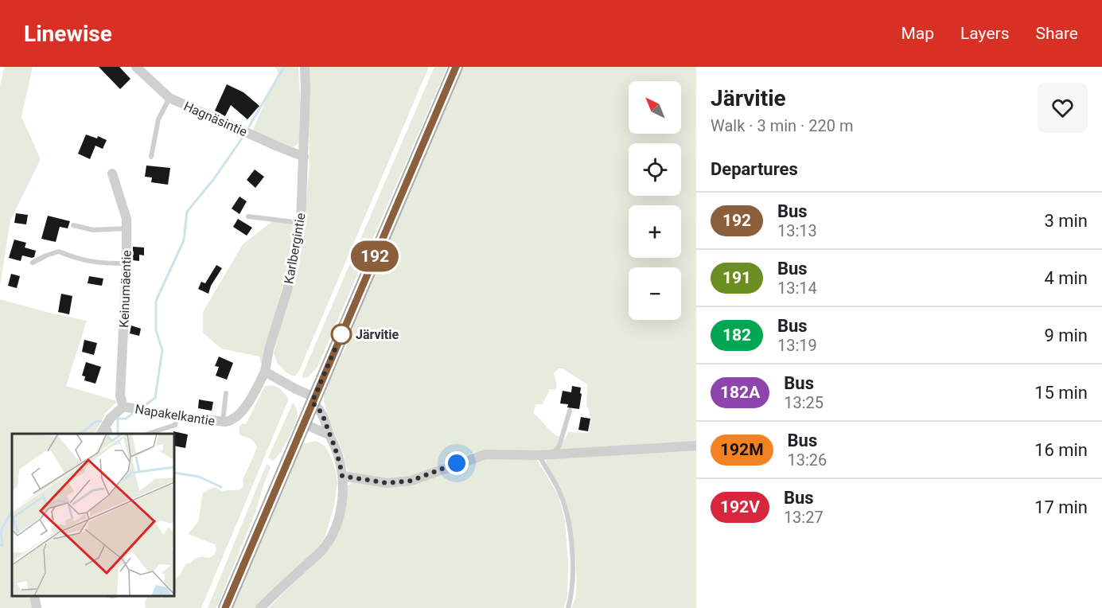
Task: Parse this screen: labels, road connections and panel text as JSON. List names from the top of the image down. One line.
{"streets":{"street":["Hagnäsintie","Karlbergintie","Keinumäentie","Napakelkantie"]},"crossings":[["Hagnäsintie","Karlbergintie"],["Karlbergintie","Napakelkantie"],["Keinumäentie","Napakelkantie"]],"places":["Järvitie"],"lines":["bus line 192"],"north":"top left","page":{"header":"Linewise","nav":["Map","Layers","Share"],"on_map":"192","heading":[["Järvitie","Walk · 3 min · 220 m"],"Departures"],"map_buttons":["+","−"],"list":[{"mark":"192","name":"Bus","note":"13:13","value":"3 min"},{"mark":"191","name":"Bus","note":"13:14","value":"4 min"},{"mark":"182","name":"Bus","note":"13:19","value":"9 min"},{"mark":"182A","name":"Bus","note":"13:25","value":"15 min"},{"mark":"192M","name":"Bus","note":"13:26","value":"16 min"},{"mark":"192V","name":"Bus","note":"13:27","value":"17 min"}]}}
